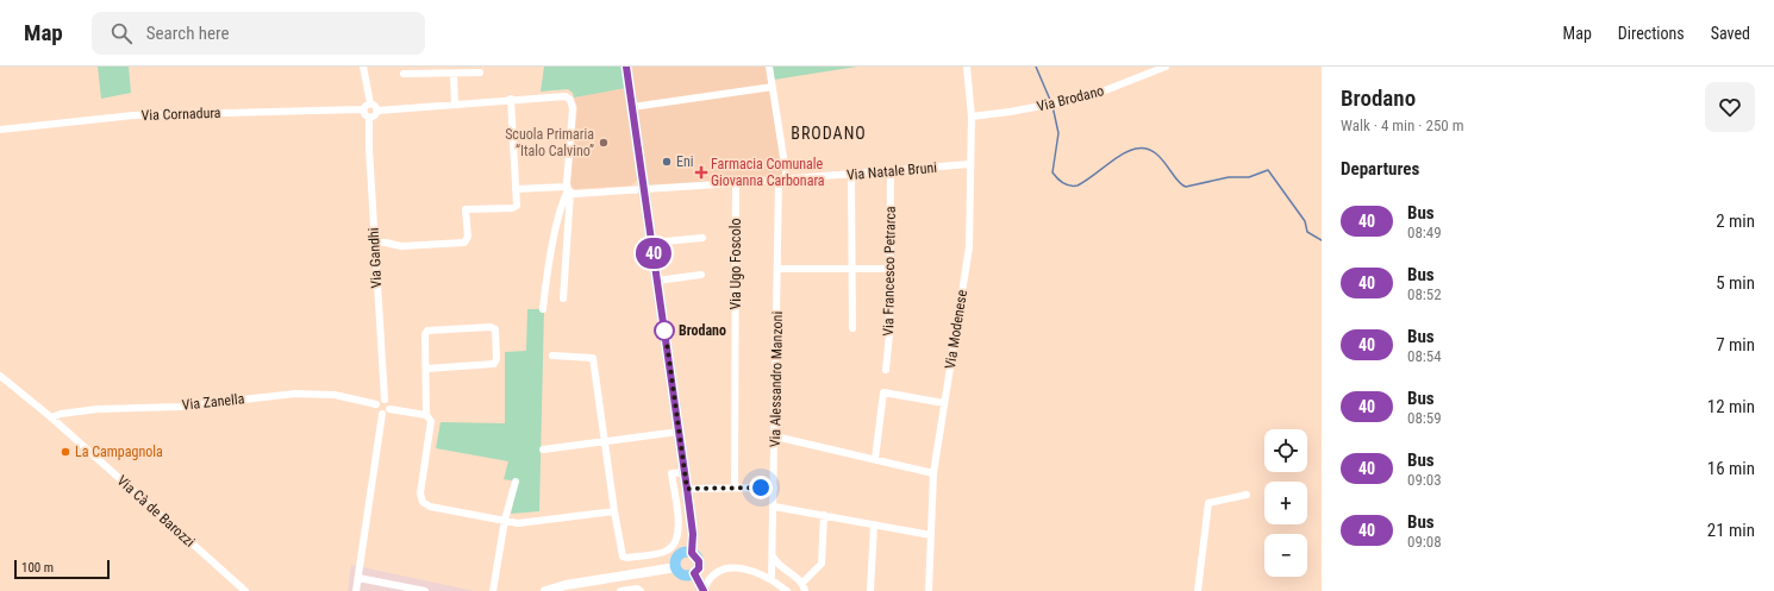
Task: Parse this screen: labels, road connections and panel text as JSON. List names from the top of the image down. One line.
{"streets":{"street":["Via Brodano","Via Cornadura","Via Natale Bruni","Via Gandhi","Via Ugo Foscolo","Via Francesco Petrarca","Via Modenese","Via Alessandro Manzoni","Via Zanella","Via Cà de Barozzi"]},"crossings":[["Via Brodano","Via Modenese"],["Via Cornadura","Via Gandhi"],["Via Natale Bruni","Via Ugo Foscolo"],["Via Natale Bruni","Via Francesco Petrarca"],["Via Natale Bruni","Via Modenese"],["Via Natale Bruni","Via Alessandro Manzoni"],["Via Gandhi","Via Zanella"],["Via Zanella","Via Cà de Barozzi"]],"districts":["BRODANO"],"places":{"other":["Scuola Primaria “Italo Calvino”","Eni","Brodano","La Campagnola"],"health":["Farmacia Comunale Giovanna Carbonara"]},"lines":["bus line 40"],"scale_bar":"100 m","page":{"header":"Map","search":"Search here","nav":["Map","Directions","Saved"],"on_map":"40","heading":[["Brodano","Walk · 4 min · 250 m"],"Departures"],"list":[{"mark":"40","name":"Bus","note":"08:49","value":"2 min"},{"mark":"40","name":"Bus","note":"08:52","value":"5 min"},{"mark":"40","name":"Bus","note":"08:54","value":"7 min"},{"mark":"40","name":"Bus","note":"08:59","value":"12 min"},{"mark":"40","name":"Bus","note":"09:03","value":"16 min"},{"mark":"40","name":"Bus","note":"09:08","value":"21 min"}],"map_buttons":["+","−"],"scale":"100 m"}}
